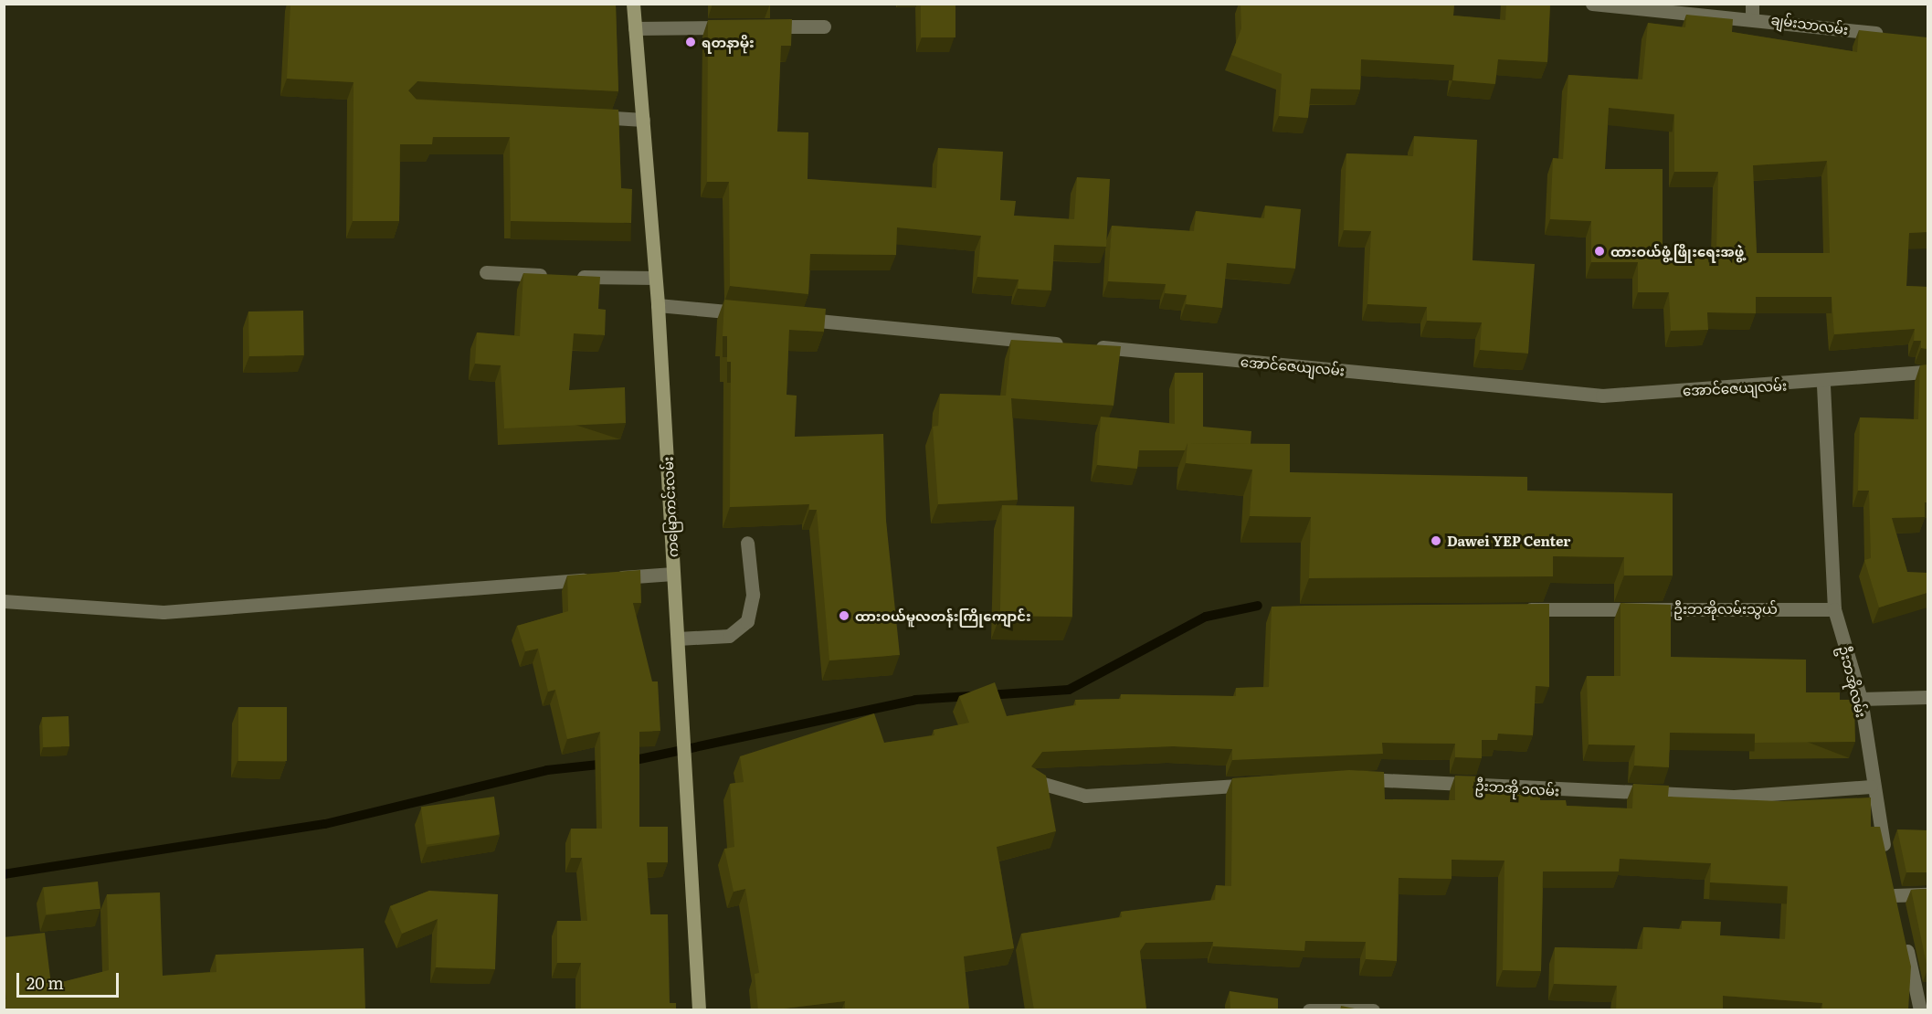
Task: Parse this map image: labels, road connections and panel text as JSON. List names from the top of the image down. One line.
{"streets":{"main road":["ကမြောကင်းလမ်း"],"street":["ချမ်းသာလမ်း","အောင်ဇေယျလမ်း","ဦးဘအိုလမ်းသွယ်","ဦးဘအိုလမ်း","ဦးဘအို ၁လမ်း"]},"crossings":[["အောင်ဇေယျလမ်း","ဦးဘအိုလမ်း"],["ဦးဘအိုလမ်းသွယ်","ဦးဘအိုလမ်း"],["ဦးဘအိုလမ်း","ဦးဘအို ၁လမ်း"]],"places":["ရတနာမိုး","ထားဝယ်ဖွံ့ဖြိုးရေးအဖွဲ့","Dawei YEP Center","ထားဝယ်မူလတန်းကြိုကျောင်း"],"scale_bar":"20 m"}
